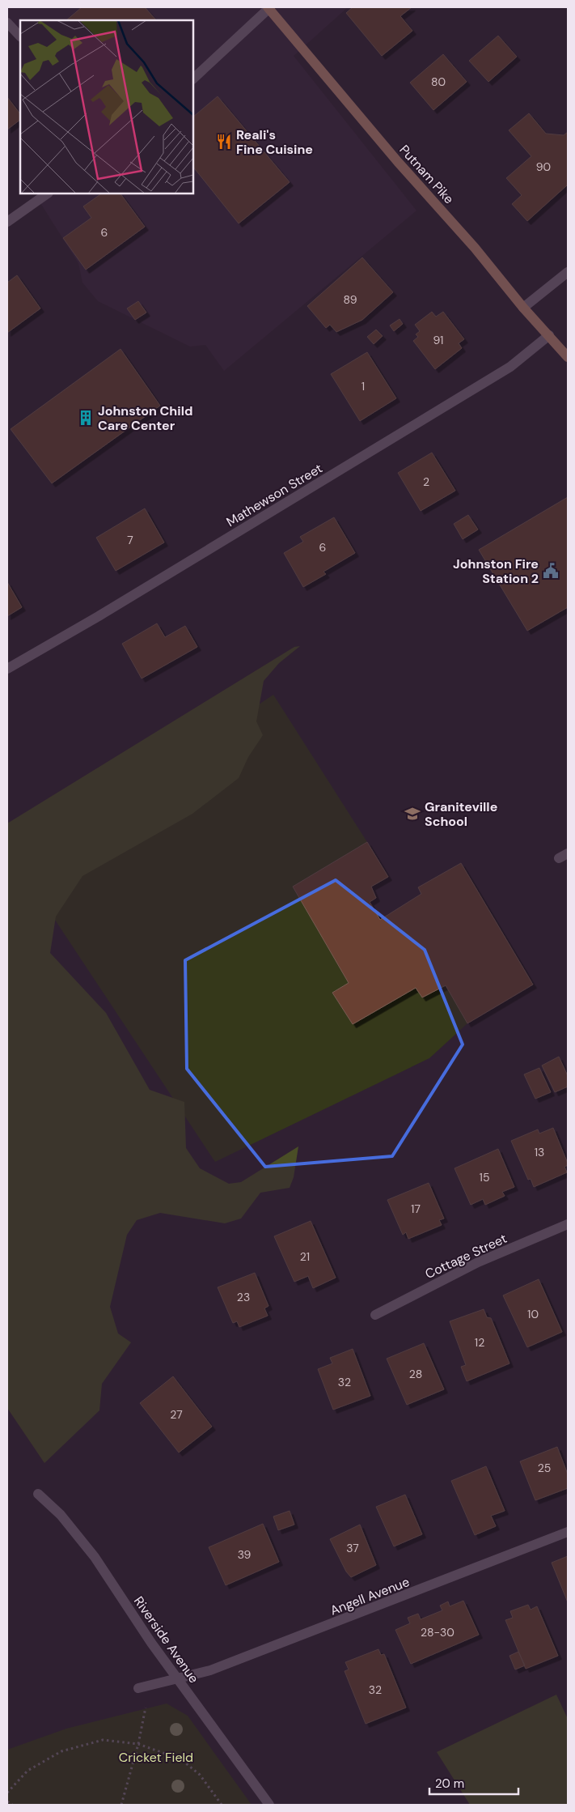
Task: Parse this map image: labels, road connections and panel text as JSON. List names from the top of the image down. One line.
{"streets":{"main road":["Putnam Pike"],"street":["Mathewson Street","Cottage Street","Angell Avenue","Riverside Avenue"]},"crossings":[["Putnam Pike","Mathewson Street"],["Angell Avenue","Riverside Avenue"]],"parks":["Cricket Field"],"places":{"restaurant":["Reali's Fine Cuisine"],"building":["Johnston Child Care Center"],"public building":["Johnston Fire Station 2"],"school or university":["Graniteville School"]},"house_numbers":["80","90","6","89","91","1","2","7","6","13","15","17","21","23","10","12","28","32","27","25","37","39","28-30","32"],"scale_bar":"20 m"}
